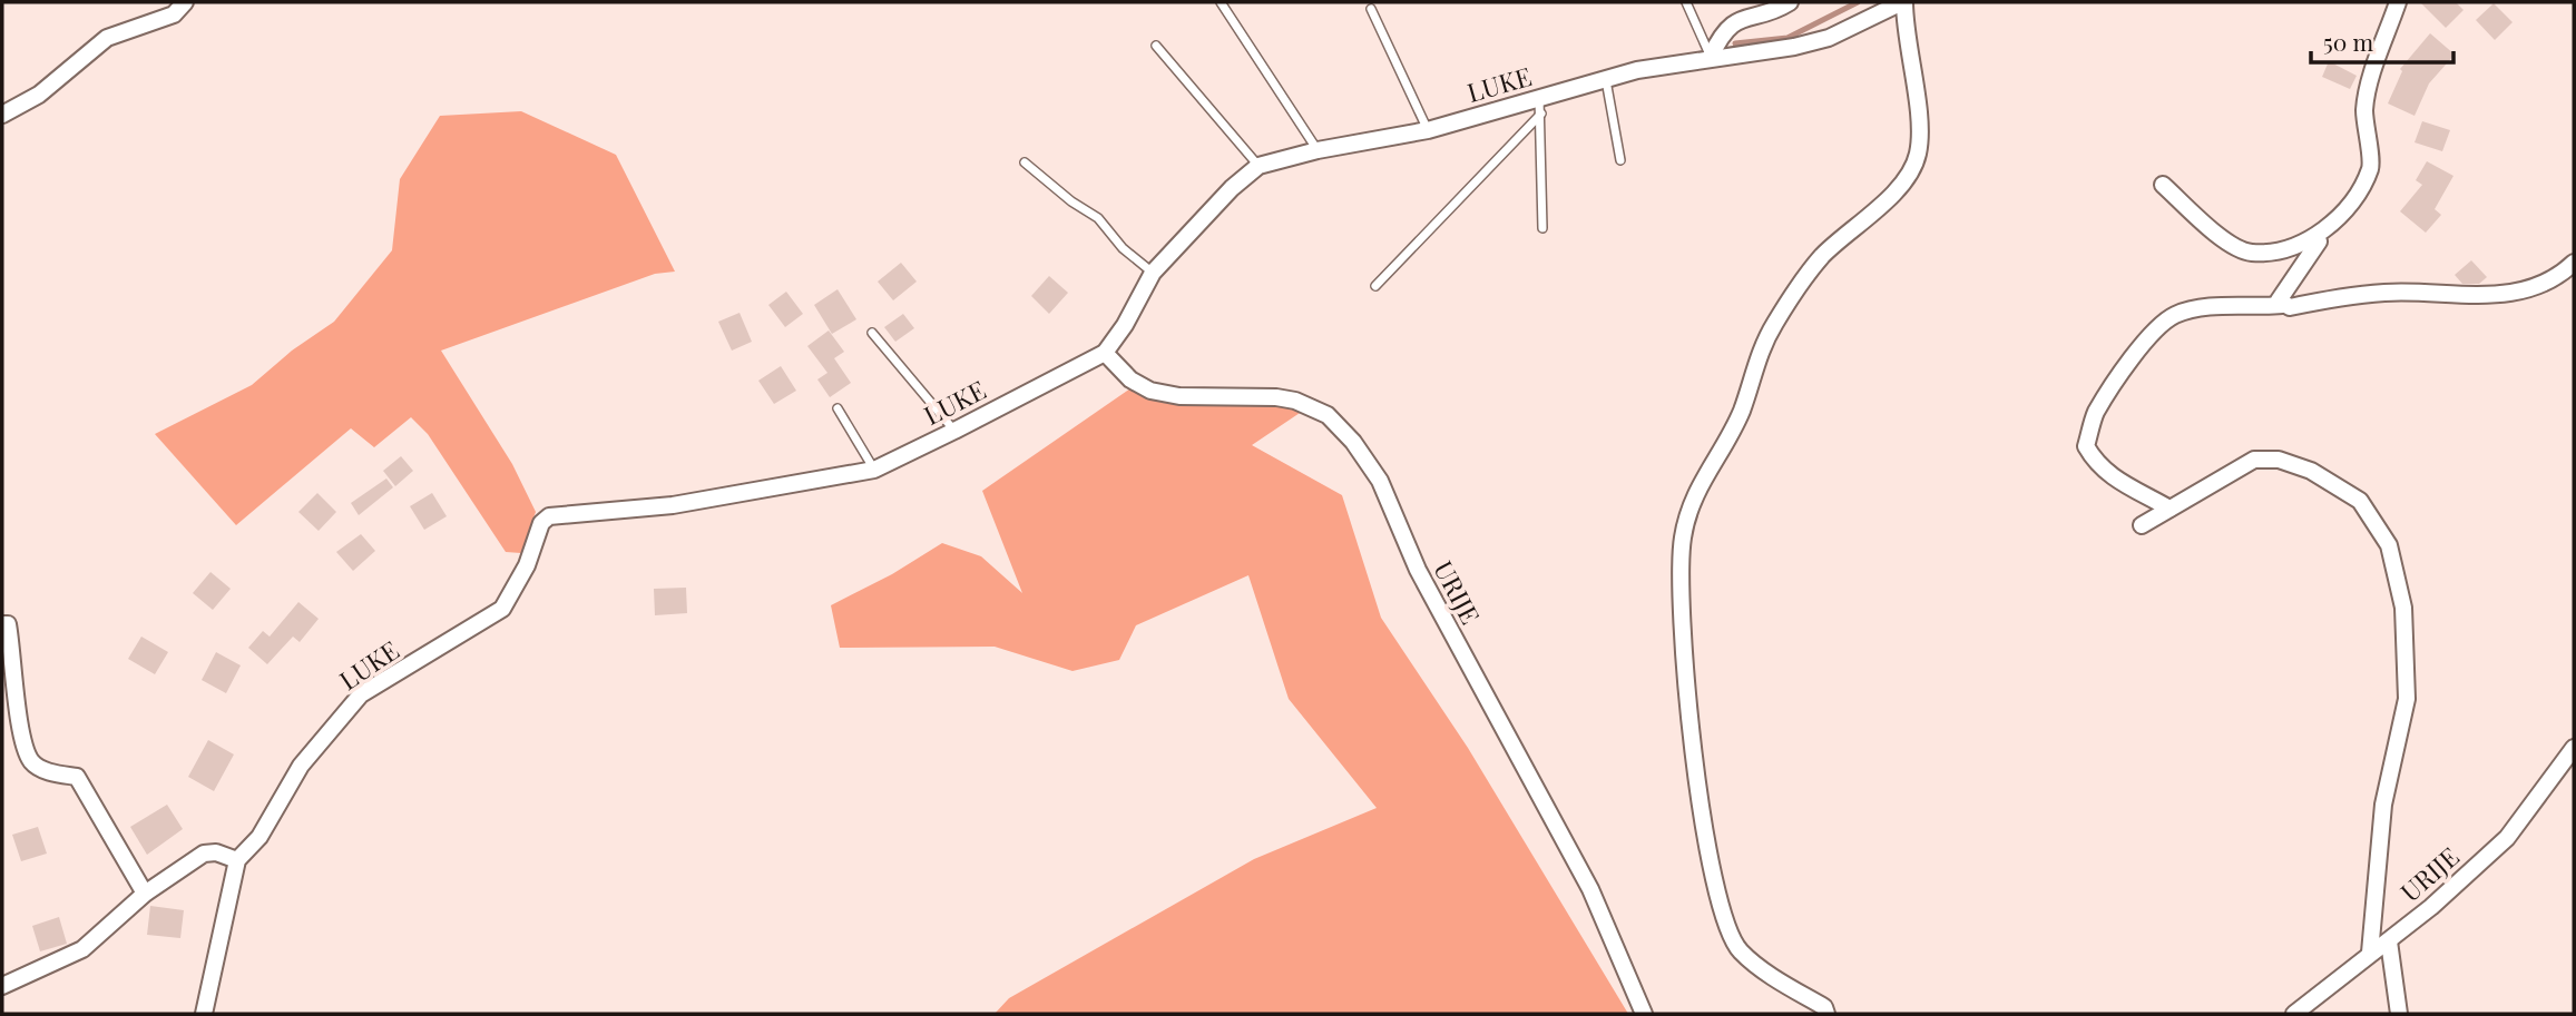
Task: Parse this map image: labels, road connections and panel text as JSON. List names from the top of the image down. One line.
{"streets":{"street":["LUKE","URIJE"]},"crossings":[["LUKE","URIJE"]],"scale_bar":"50 m"}
